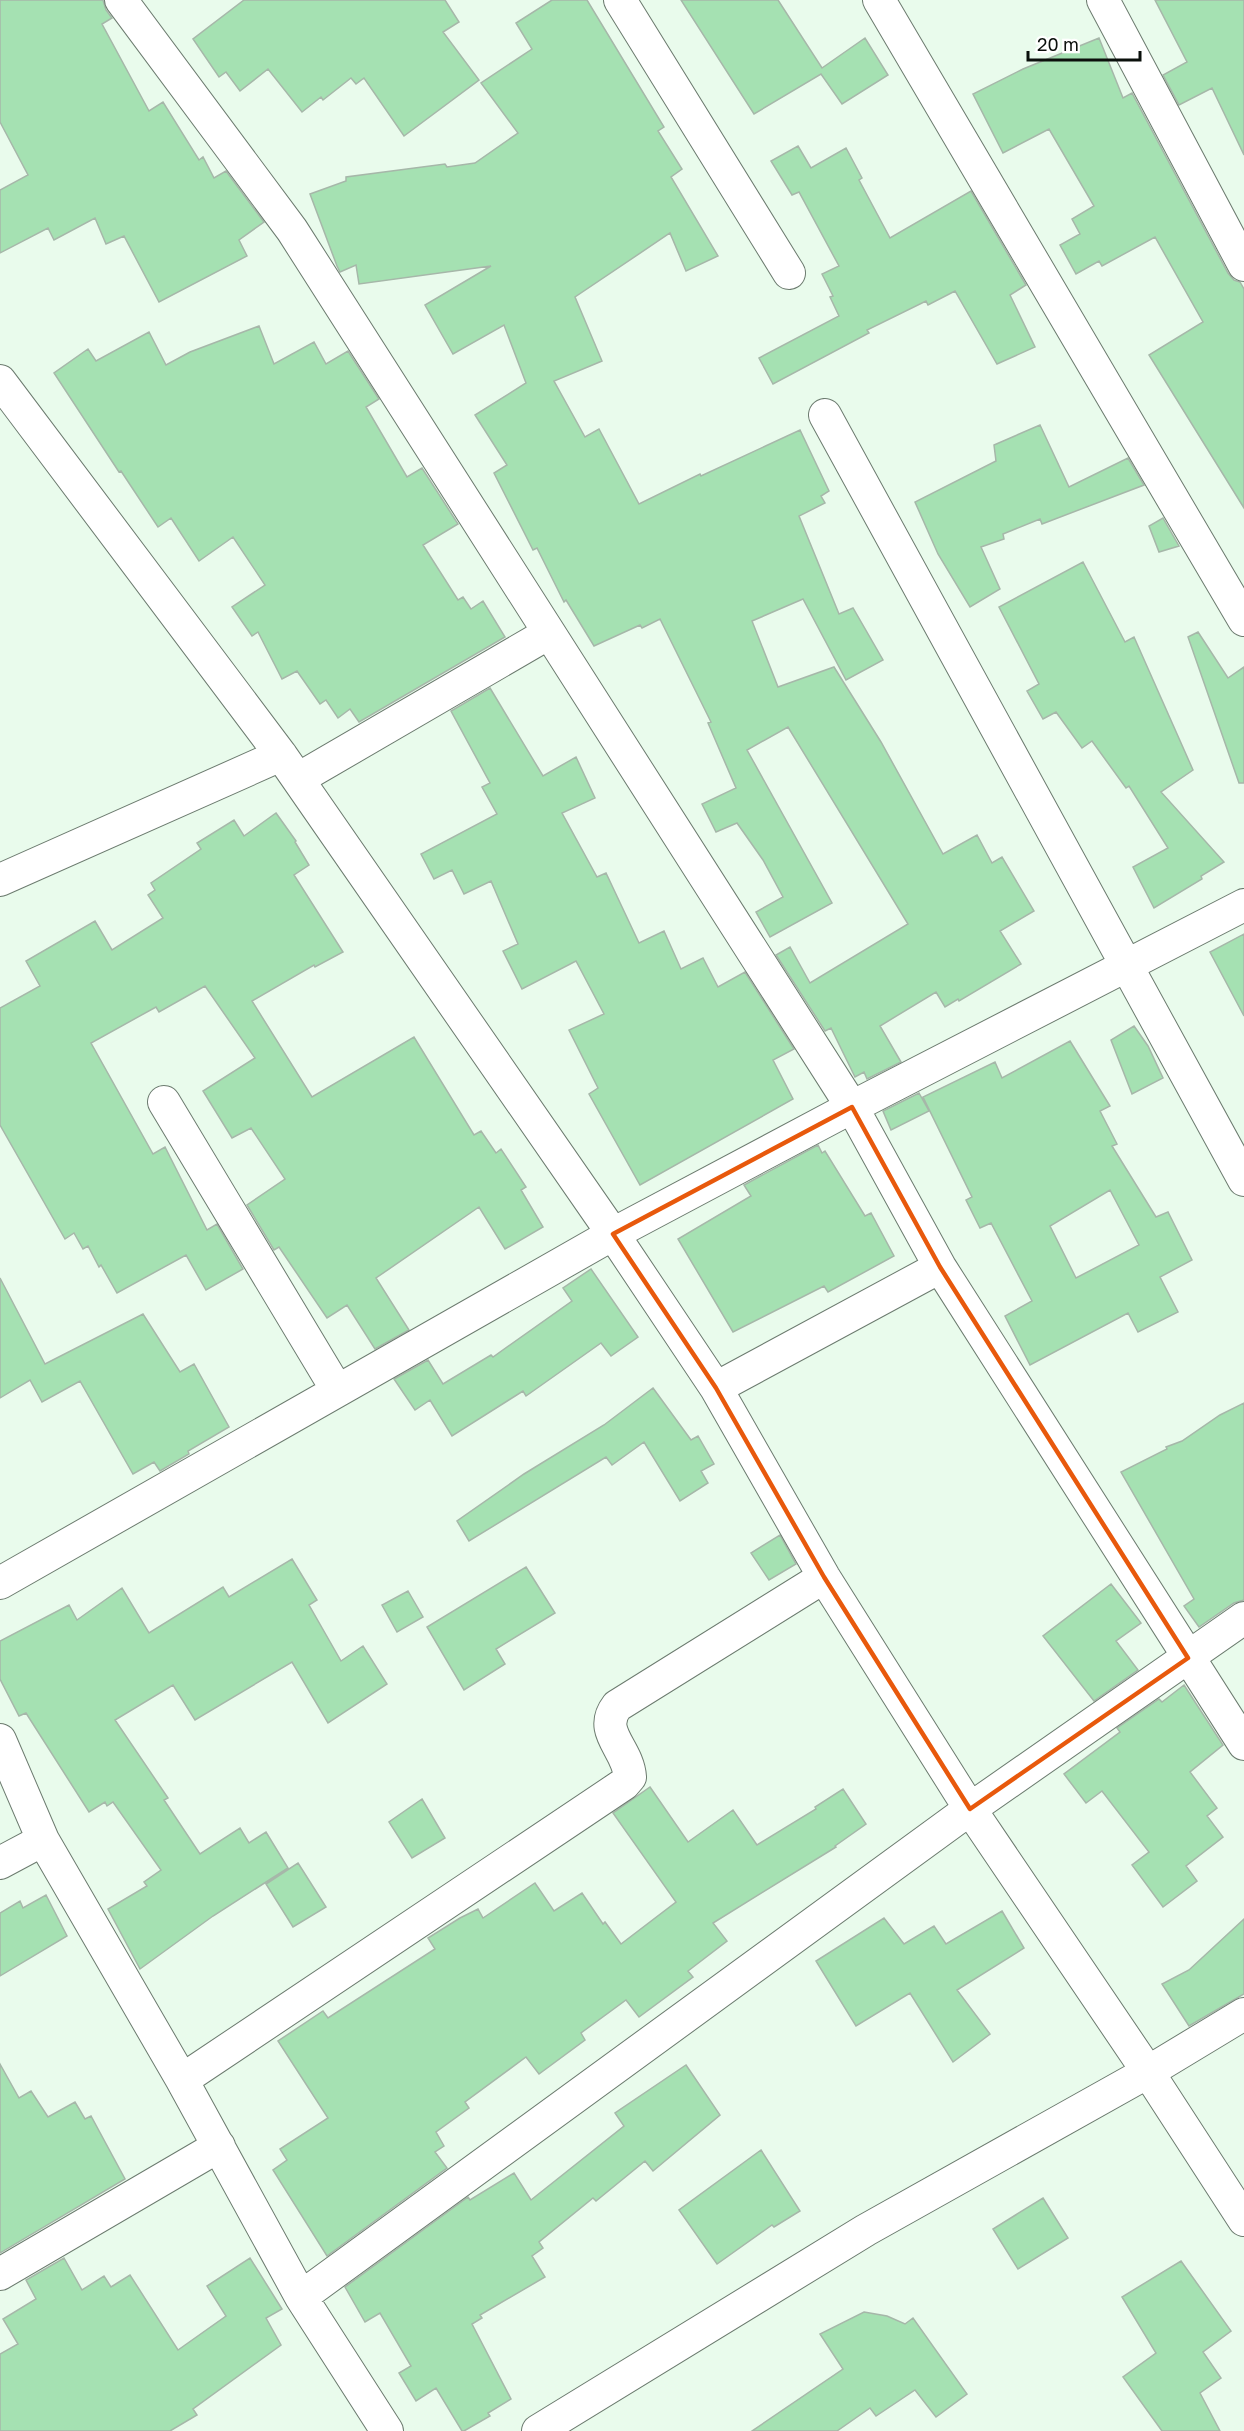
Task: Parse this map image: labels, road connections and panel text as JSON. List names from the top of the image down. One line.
{"scale_bar":"20 m"}
